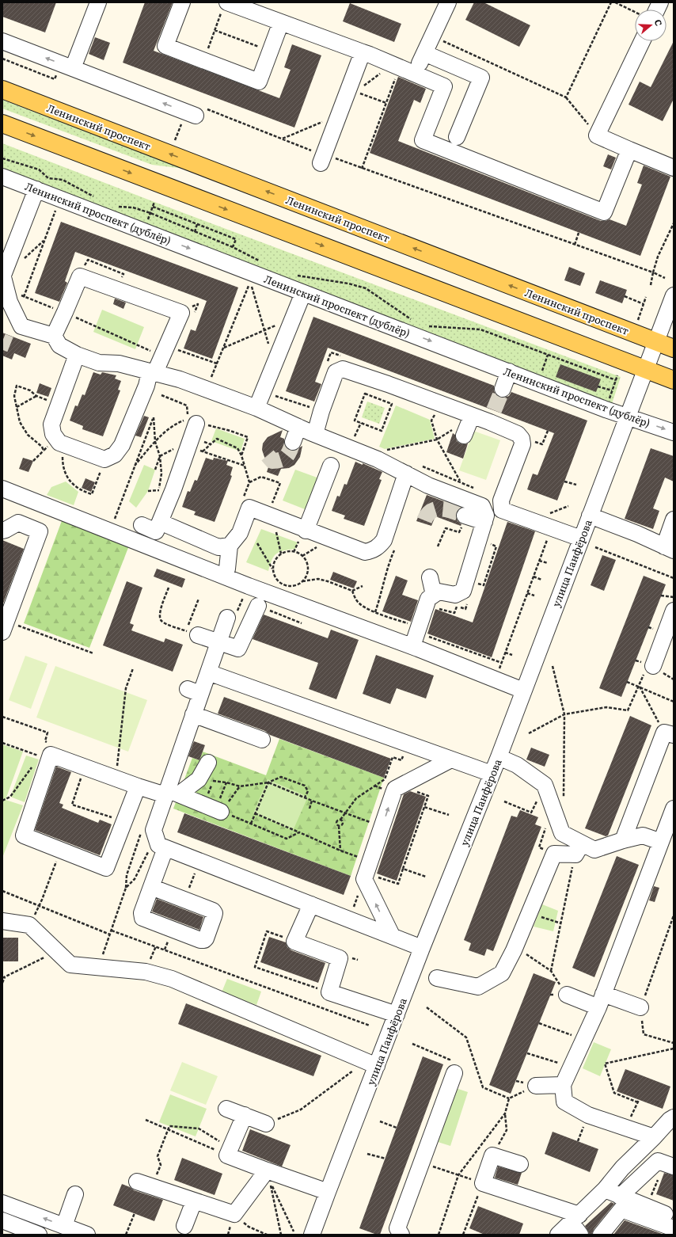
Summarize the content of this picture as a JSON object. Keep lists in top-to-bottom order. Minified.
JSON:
{"streets":{"main road":["Ленинский проспект"],"street":["Ленинский проспект (дублёр)","улица Панфёрова"]},"crossings":[["Ленинский проспект","улица Панфёрова"],["Ленинский проспект (дублёр)","улица Панфёрова"]],"north":"right"}
